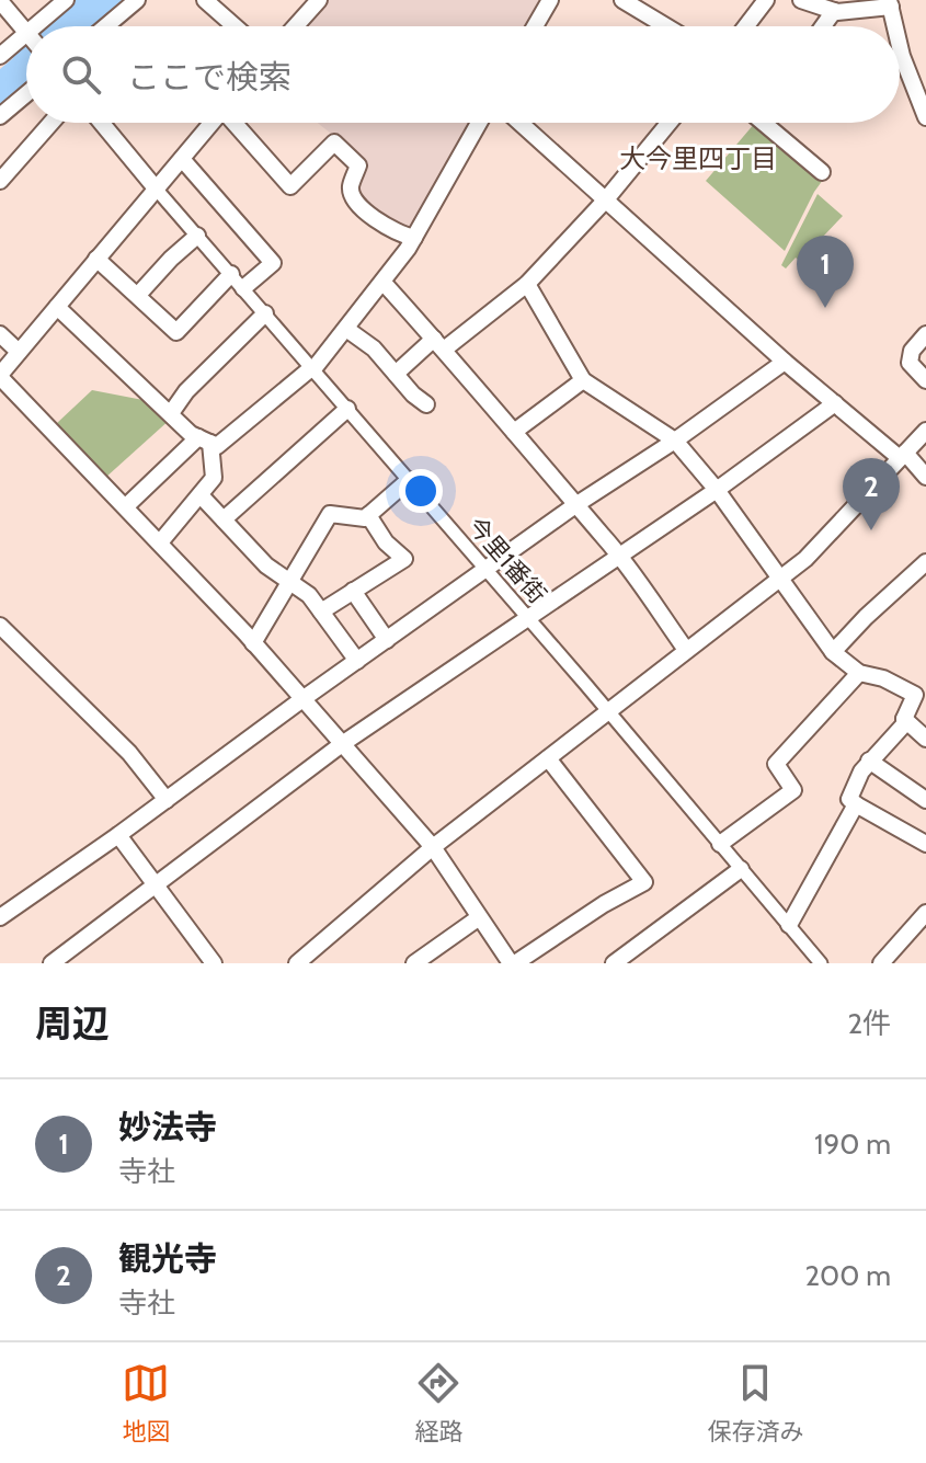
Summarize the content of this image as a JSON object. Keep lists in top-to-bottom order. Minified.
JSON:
{"streets":{"street":["今里1番街"]},"districts":["大今里四丁目"],"page":{"search":"ここで検索","pins":["1","2"],"heading":["周辺","2件"],"list":[{"mark":"1","name":"妙法寺","note":"寺社","value":"190 m"},{"mark":"2","name":"観光寺","note":"寺社","value":"200 m"}],"nav":["地図","経路","保存済み"]}}
